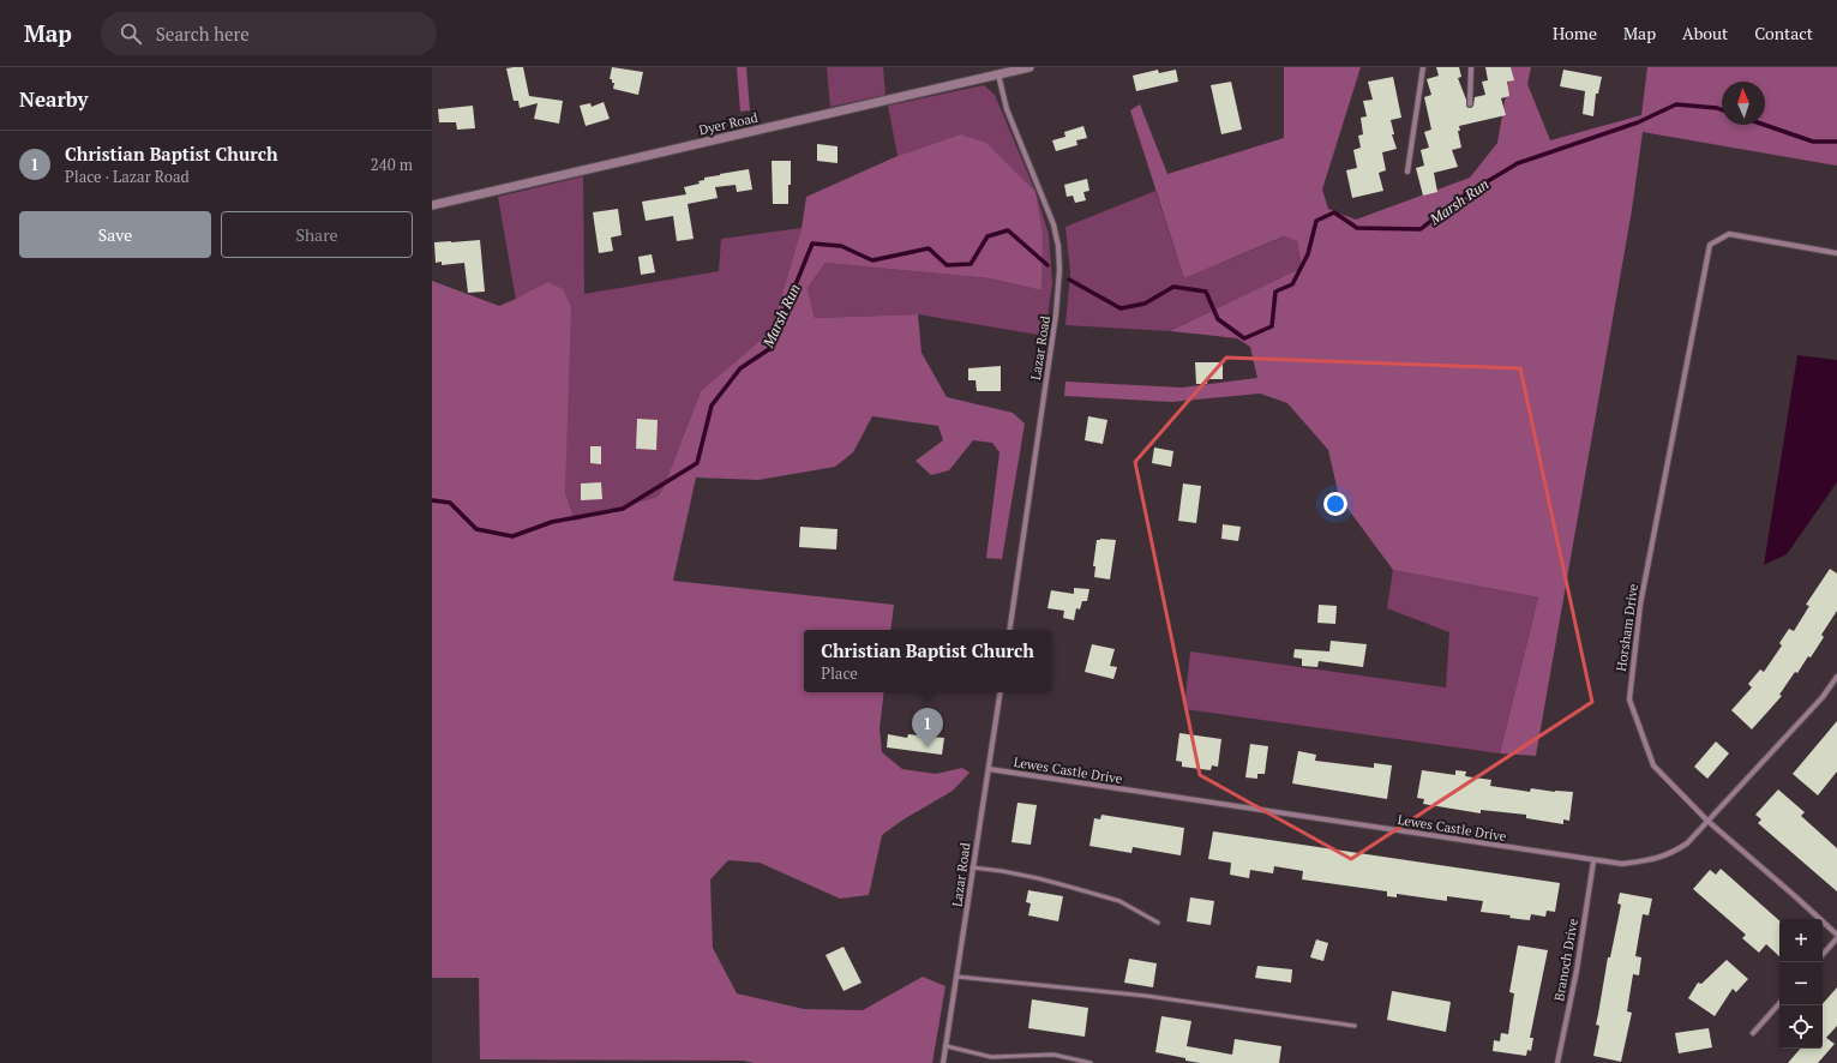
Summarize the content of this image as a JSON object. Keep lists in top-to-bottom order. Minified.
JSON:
{"streets":{"street":["Dyer Road","Lazar Road","Horsham Drive","Lewes Castle Drive","Branoch Drive"]},"crossings":[["Dyer Road","Lazar Road"],["Lazar Road","Lewes Castle Drive"],["Horsham Drive","Lewes Castle Drive"],["Lewes Castle Drive","Branoch Drive"]],"water":["Marsh Run"],"north":"top","page":{"header":"Map","search":"Search here","nav":["Home","Map","About","Contact"],"heading":"Nearby","list":[{"mark":"1","name":"Christian Baptist Church","note":"Place · Lazar Road","value":"240 m"}],"buttons":["Save","Share"],"popup":["Christian Baptist Church","Place"],"pins":"1","map_buttons":["+","−"]}}
